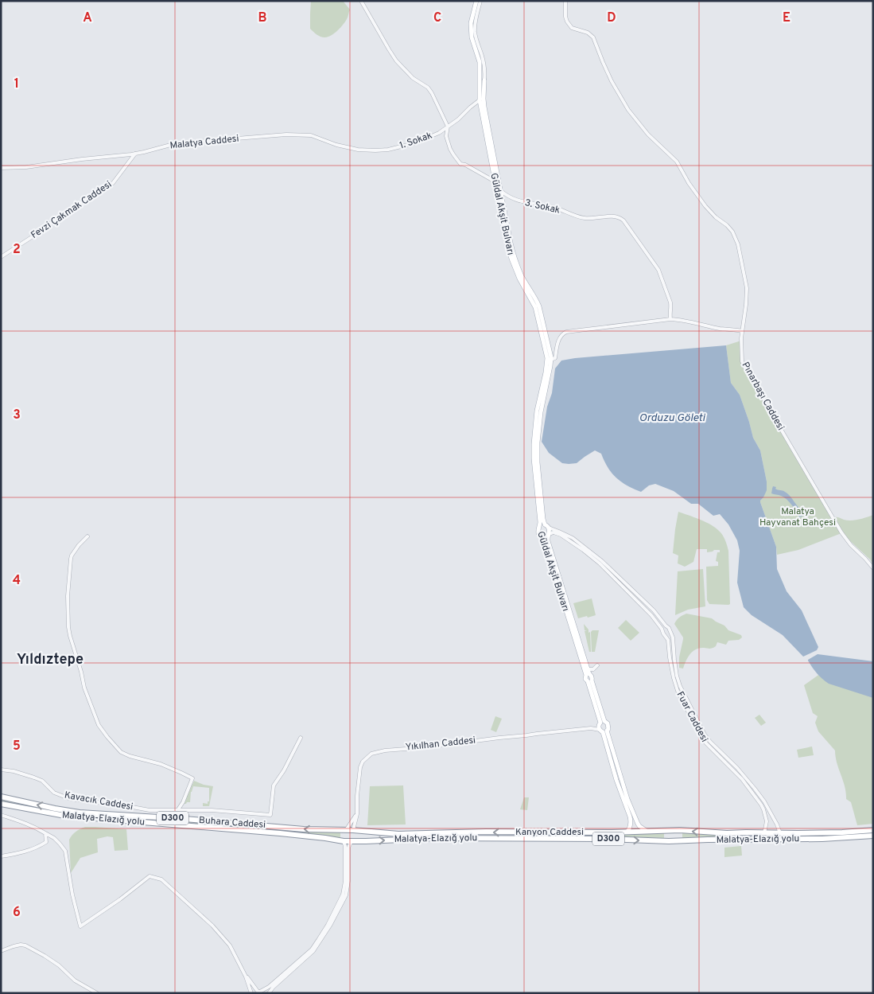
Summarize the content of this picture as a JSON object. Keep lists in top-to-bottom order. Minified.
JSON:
{"streets":{"highway":["D300","Malatya-Elazığ yolu","Buhara Caddesi","Kanyon Caddesi"],"main road":["Güldal Akşit Bulvarı"],"street":["1. Sokak","Malatya Caddesi","3. Sokak","Fevzi Çakmak Caddesi","Pınarbaşı Caddesi","Fuar Caddesi","Yıkılhan Caddesi","Kavacık Caddesi"]},"crossings":[["1. Sokak","Malatya Caddesi"],["1. Sokak","3. Sokak"],["1. Sokak","Güldal Akşit Bulvarı"],["Malatya Caddesi","Fevzi Çakmak Caddesi"],["3. Sokak","Güldal Akşit Bulvarı"],["Güldal Akşit Bulvarı","Fuar Caddesi"],["Güldal Akşit Bulvarı","Yıkılhan Caddesi"],["Güldal Akşit Bulvarı","Kanyon Caddesi"],["Yıkılhan Caddesi","Malatya-Elazığ yolu"],["Yıkılhan Caddesi","Buhara Caddesi"],["Yıkılhan Caddesi","Kanyon Caddesi"],["Malatya-Elazığ yolu","Buhara Caddesi"],["Malatya-Elazığ yolu","Kanyon Caddesi"],["Buhara Caddesi","Kanyon Caddesi"]],"one_way":["Malatya-Elazığ yolu","Buhara Caddesi","Kanyon Caddesi"],"districts":["Yıldıztepe"],"water":["Orduzu Göleti"],"parks":["Malatya Hayvanat Bahçesi"],"grid":{"columns":["A","B","C","D","E"],"rows":["1","2","3","4","5","6"]}}
